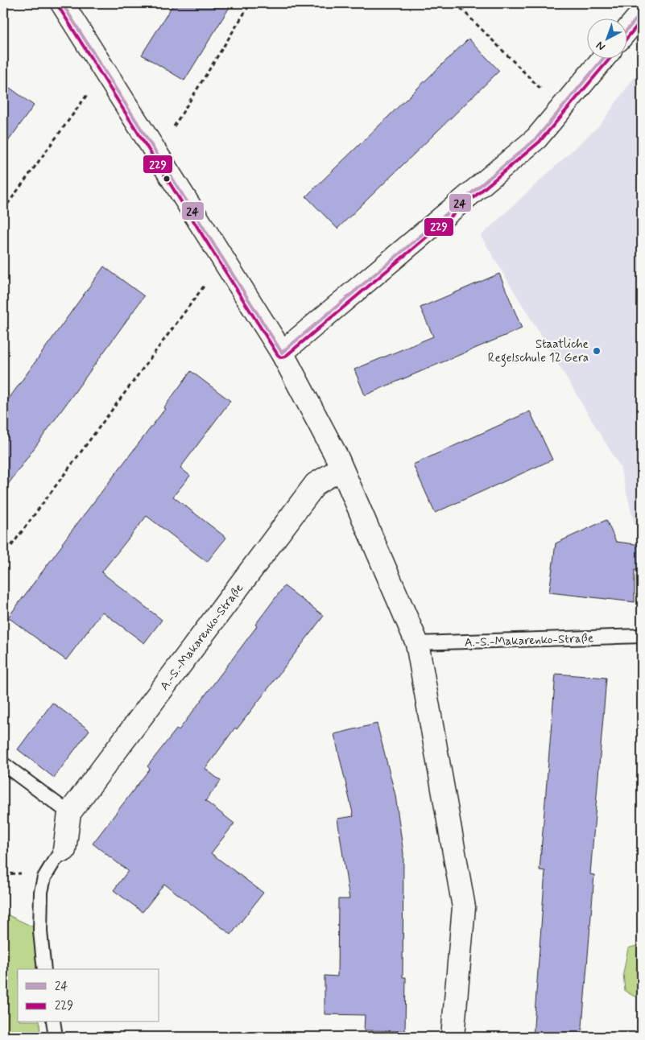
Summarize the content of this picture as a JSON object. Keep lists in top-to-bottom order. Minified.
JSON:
{"streets":{"street":["A.-S.-Makarenko-Straße"]},"places":["Staatliche Regelschule 12 Gera"],"lines":["transit line 24","transit line 229"],"legend":["24","229"],"north":"bottom left"}
